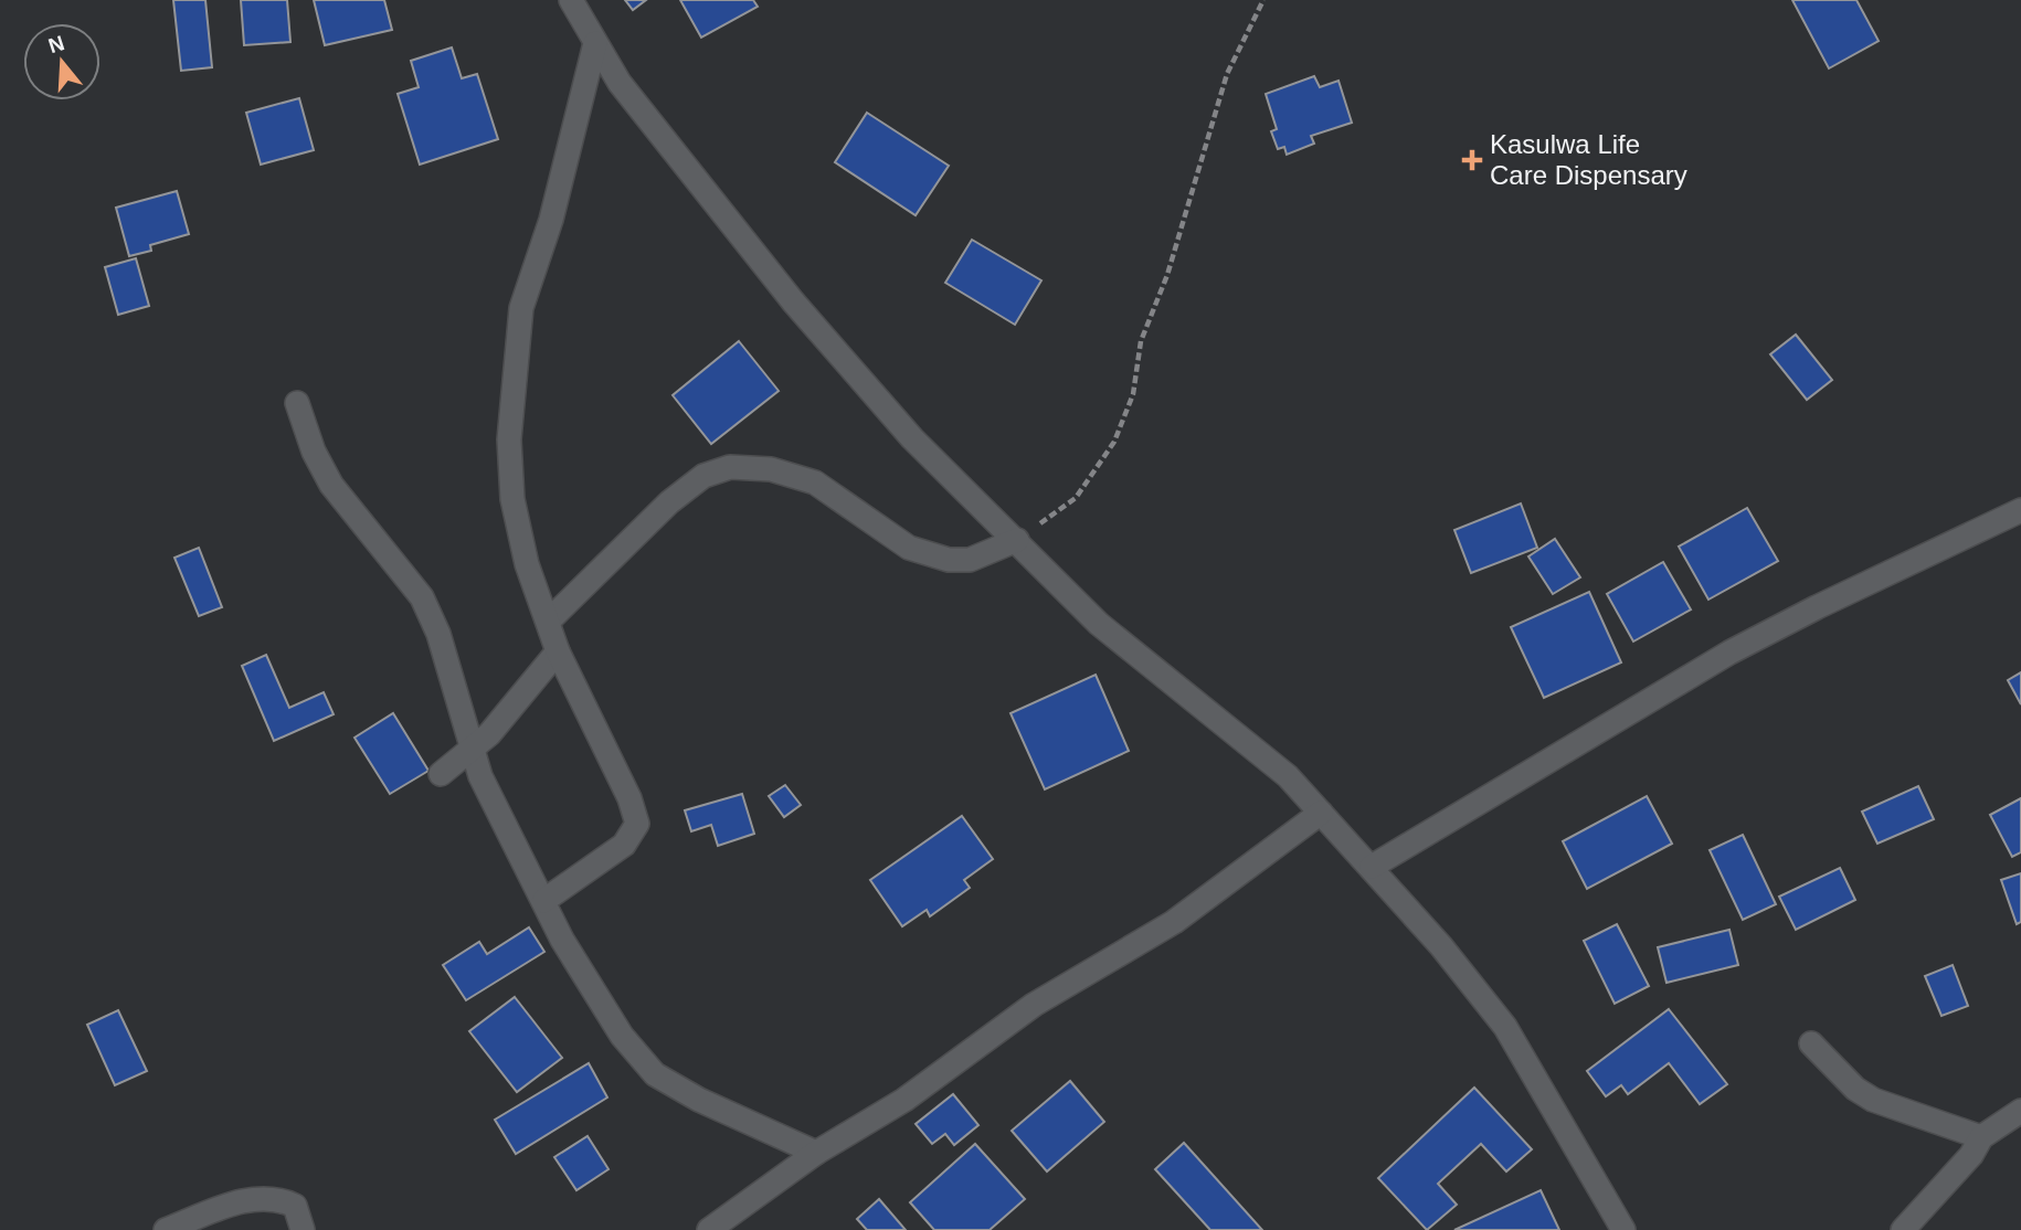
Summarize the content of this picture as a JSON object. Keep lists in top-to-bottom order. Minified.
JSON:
{"places":{"health":["Kasulwa Life Care Dispensary"]},"north":"top"}
